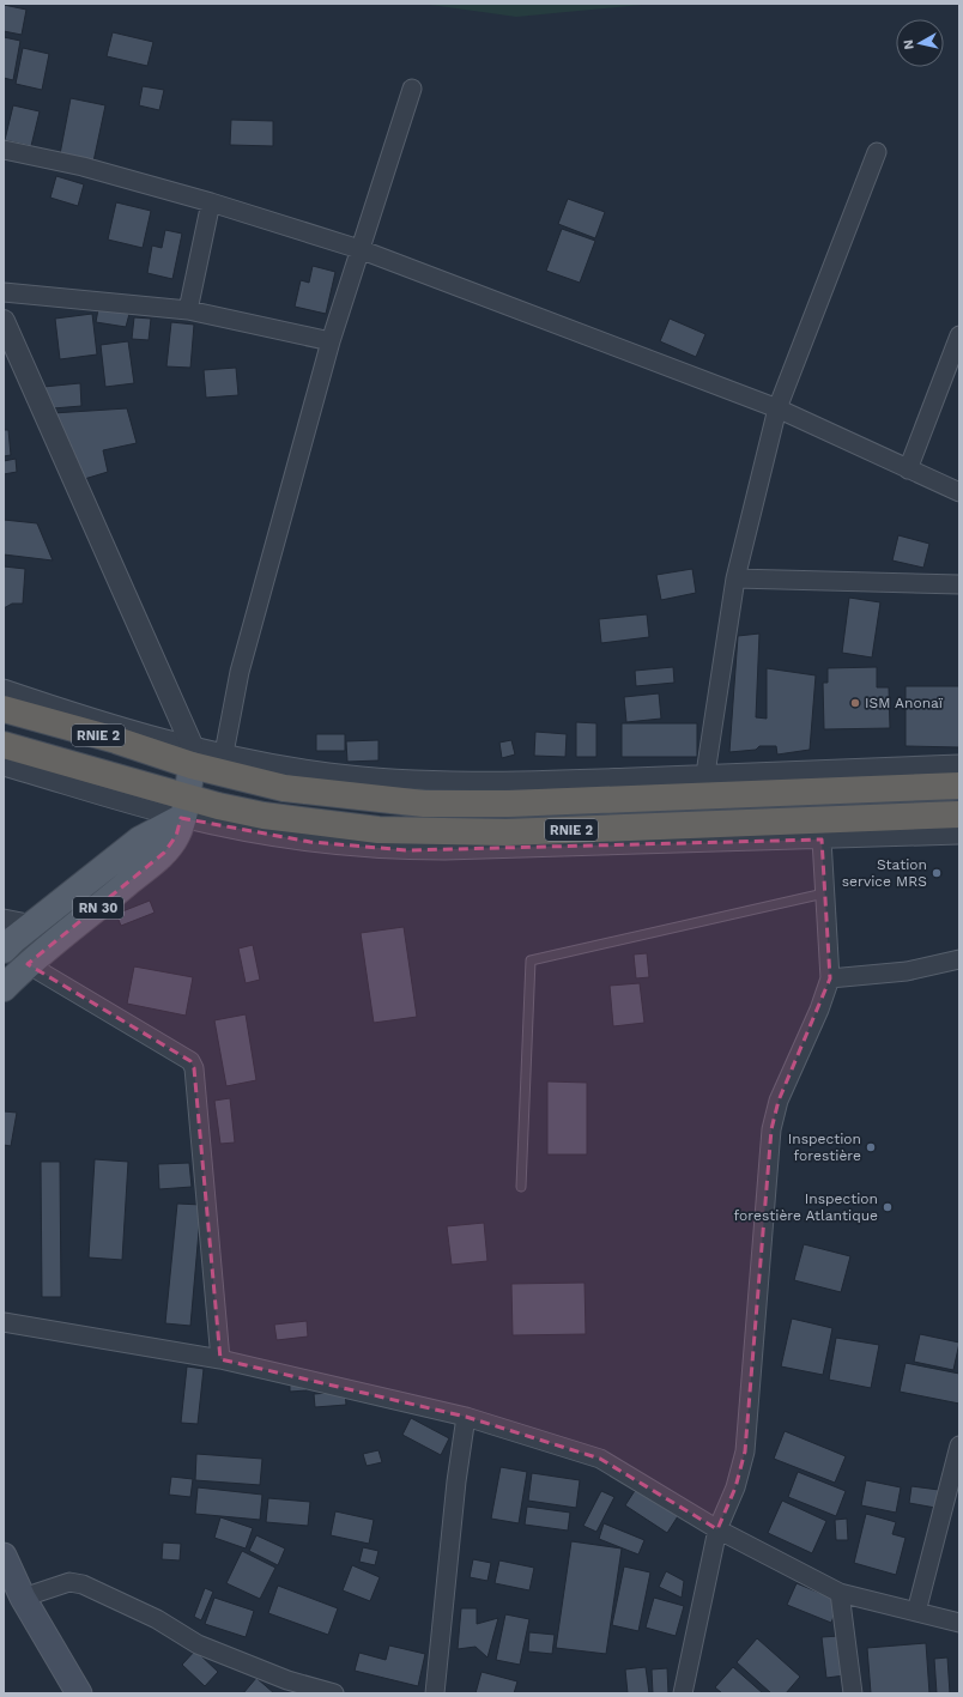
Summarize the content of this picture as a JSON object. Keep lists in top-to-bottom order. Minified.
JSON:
{"streets":{"highway":["RNIE 2"],"main road":["RN 30"]},"crossings":[["RNIE 2","RN 30"]],"places":["ISM Anonaï","Station service MRS","Inspection forestière","Inspection forestière Atlantique"],"north":"left"}
